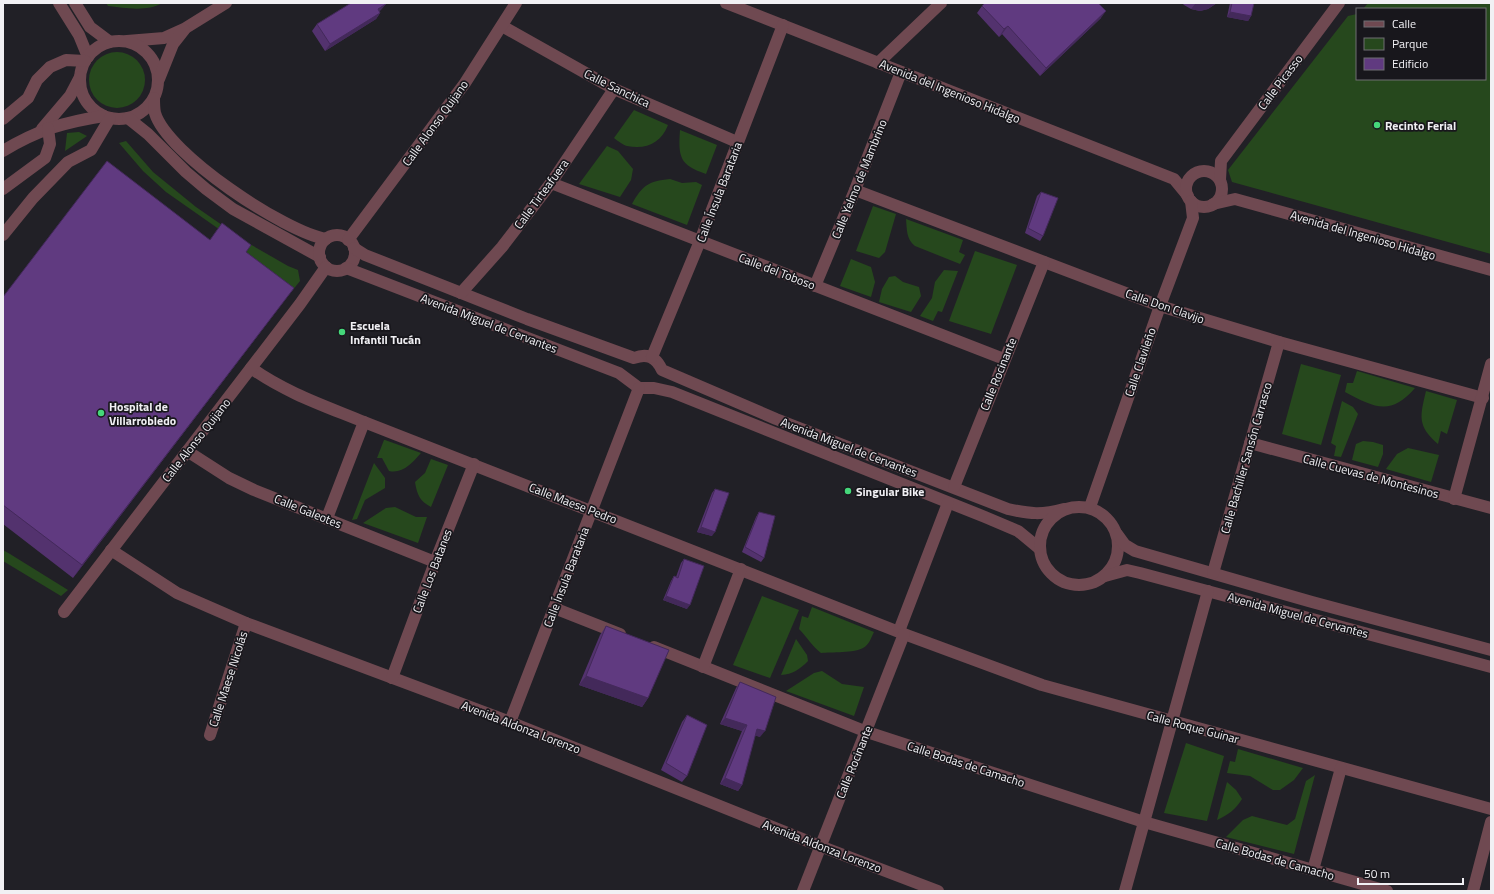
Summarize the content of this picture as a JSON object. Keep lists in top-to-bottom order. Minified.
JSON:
{"streets":{"street":["Calle Picasso","Calle Sanchica","Avenida del Ingenioso Hidalgo","Calle Alonso Quijano","Calle Yelmo de Mambrino","Calle Ínsula Barataria","Calle Tirteafuera","Calle del Toboso","Calle Don Clavijo","Avenida Miguel de Cervantes","Calle Clavileño","Calle Rocinante","Calle Bachiller Sansón Carrasco","Calle Cuevas de Montesinos","Calle Maese Pedro","Calle Galeotes","Calle Los Batanes","Calle Maese Nicolás","Avenida Aldonza Lorenzo","Calle Roque Guinar","Calle Bodas de Camacho"]},"crossings":[["Calle Picasso","Avenida del Ingenioso Hidalgo"],["Calle Picasso","Calle Clavileño"],["Calle Sanchica","Calle Alonso Quijano"],["Calle Sanchica","Calle Ínsula Barataria"],["Calle Sanchica","Calle Tirteafuera"],["Avenida del Ingenioso Hidalgo","Calle Yelmo de Mambrino"],["Avenida del Ingenioso Hidalgo","Calle Ínsula Barataria"],["Avenida del Ingenioso Hidalgo","Calle Clavileño"],["Calle Alonso Quijano","Avenida Miguel de Cervantes"],["Calle Alonso Quijano","Calle Maese Pedro"],["Calle Alonso Quijano","Calle Galeotes"],["Calle Alonso Quijano","Avenida Aldonza Lorenzo"],["Calle Yelmo de Mambrino","Calle del Toboso"],["Calle Yelmo de Mambrino","Calle Don Clavijo"],["Calle Ínsula Barataria","Calle del Toboso"],["Calle Ínsula Barataria","Avenida Miguel de Cervantes"],["Calle Ínsula Barataria","Calle Maese Pedro"],["Calle Ínsula Barataria","Avenida Aldonza Lorenzo"],["Calle Tirteafuera","Calle del Toboso"],["Calle Tirteafuera","Avenida Miguel de Cervantes"],["Calle del Toboso","Calle Rocinante"],["Calle Don Clavijo","Calle Clavileño"],["Calle Don Clavijo","Calle Rocinante"],["Calle Don Clavijo","Calle Bachiller Sansón Carrasco"],["Avenida Miguel de Cervantes","Calle Clavileño"],["Avenida Miguel de Cervantes","Calle Rocinante"],["Avenida Miguel de Cervantes","Calle Bachiller Sansón Carrasco"],["Calle Rocinante","Calle Maese Pedro"],["Calle Rocinante","Avenida Aldonza Lorenzo"],["Calle Rocinante","Calle Roque Guinar"],["Calle Rocinante","Calle Bodas de Camacho"],["Calle Bachiller Sansón Carrasco","Calle Cuevas de Montesinos"],["Calle Maese Pedro","Calle Los Batanes"],["Calle Maese Pedro","Calle Roque Guinar"],["Calle Galeotes","Calle Los Batanes"],["Calle Los Batanes","Avenida Aldonza Lorenzo"],["Calle Maese Nicolás","Avenida Aldonza Lorenzo"]],"places":["Recinto Ferial","Escuela Infantil Tucán","Hospital de Villarrobledo","Singular Bike"],"legend":["Calle","Parque","Edificio"],"scale_bar":"50 m"}
